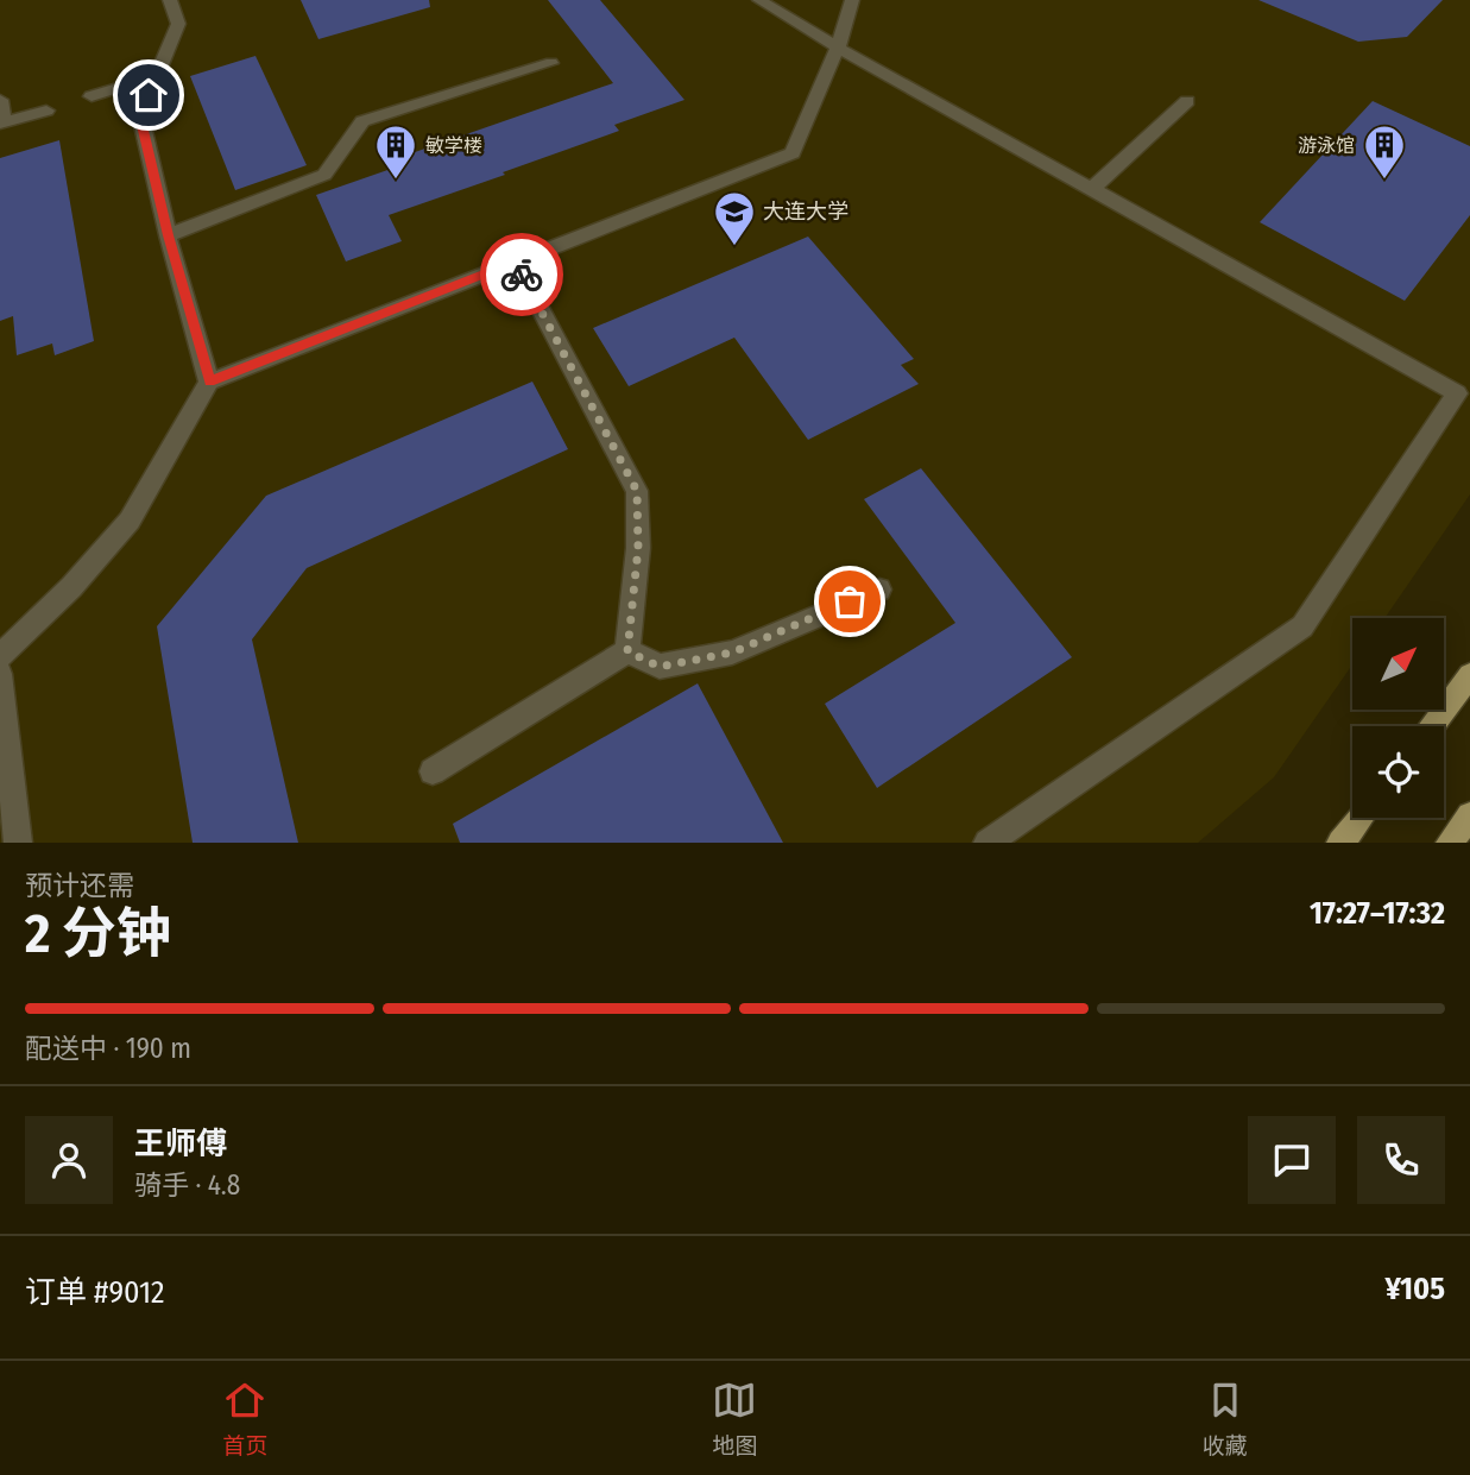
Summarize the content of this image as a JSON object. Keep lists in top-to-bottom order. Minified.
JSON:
{"places":{"building":["敏学楼","游泳馆"],"school or university":["大连大学"]},"north":"top right","page":{"heading":["2 分钟","预计还需","17:27–17:32"],"panel":["王师傅","骑手 · 4.8","订单 #9012","¥105"],"bar":"配送中 · 190 m","tabs":["首页","地图","收藏"]}}
